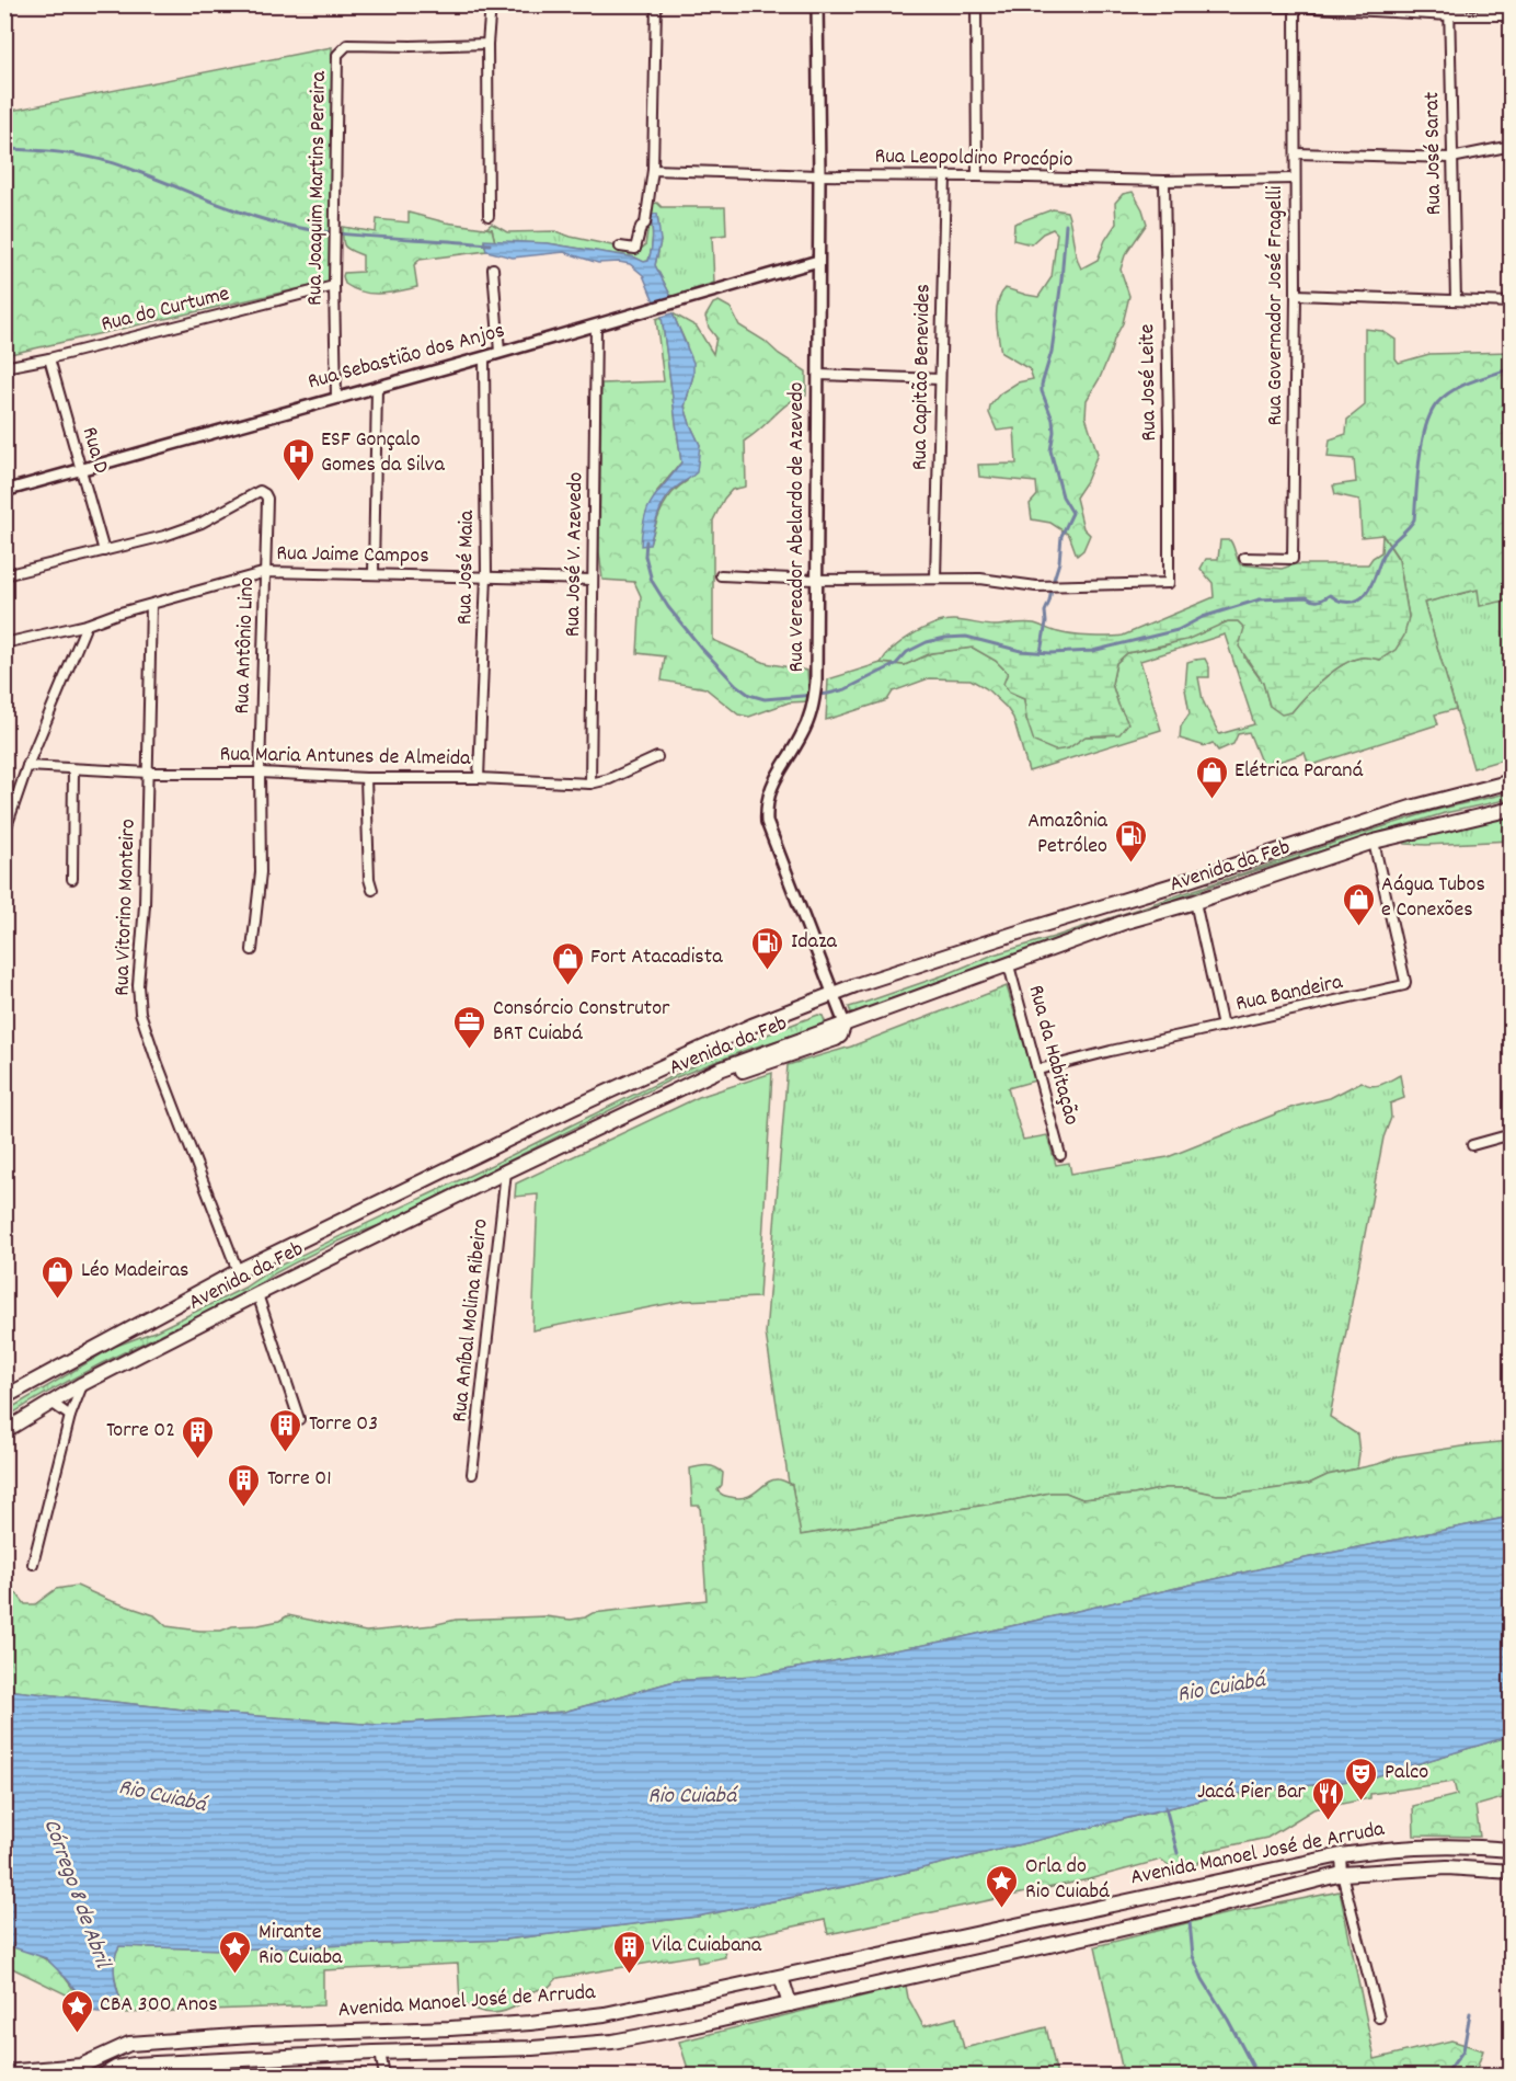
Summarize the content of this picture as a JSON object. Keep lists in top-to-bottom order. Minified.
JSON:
{"streets":{"main road":["Avenida da Feb","Avenida Manoel José de Arruda"],"street":["Rua José Sarat","Rua Leopoldino Procópio","Rua Joaquim Martins Pereira","Rua Governador José Fragelli","Rua do Curtume","Rua Sebastião dos Anjos","Rua Capitão Benevides","Rua José Leite","Rua D","Rua Vereador Abelardo de Azevedo","Rua José V. Azevedo","Rua Jaime Campos","Rua José Maia","Rua Antônio Lino","Rua Maria Antunes de Almeida","Rua Vitorino Monteiro","Rua Bandeira","Rua da Habitação","Rua Aníbal Molina Ribeiro"]},"crossings":[["Rua Leopoldino Procópio","Rua Governador José Fragelli"],["Rua Leopoldino Procópio","Rua Capitão Benevides"],["Rua Leopoldino Procópio","Rua José Leite"],["Rua Leopoldino Procópio","Rua Vereador Abelardo de Azevedo"],["Rua Joaquim Martins Pereira","Rua do Curtume"],["Rua Joaquim Martins Pereira","Rua Sebastião dos Anjos"],["Rua do Curtume","Rua D"],["Rua Sebastião dos Anjos","Rua D"],["Rua Sebastião dos Anjos","Rua Vereador Abelardo de Azevedo"],["Rua Sebastião dos Anjos","Rua José V. Azevedo"],["Rua Sebastião dos Anjos","Rua José Maia"],["Rua Capitão Benevides","Rua José Leite"],["Rua D","Rua Antônio Lino"],["Rua Vereador Abelardo de Azevedo","Avenida da Feb"],["Rua José V. Azevedo","Rua Jaime Campos"],["Rua José V. Azevedo","Rua Maria Antunes de Almeida"],["Rua Jaime Campos","Rua José Maia"],["Rua Jaime Campos","Rua Antônio Lino"],["Rua Jaime Campos","Rua Vitorino Monteiro"],["Rua José Maia","Rua Maria Antunes de Almeida"],["Rua Antônio Lino","Rua Maria Antunes de Almeida"],["Rua Maria Antunes de Almeida","Rua Vitorino Monteiro"],["Avenida da Feb","Rua Vitorino Monteiro"],["Avenida da Feb","Rua Bandeira"],["Avenida da Feb","Rua da Habitação"],["Avenida da Feb","Rua Aníbal Molina Ribeiro"],["Rua Bandeira","Rua da Habitação"]],"water":["Rio Cuiabá","Córrego 8 de Abril"],"places":{"hospital":["ESF Gonçalo Gomes da Silva"],"shop":["Elétrica Paraná","Aágua Tubos e Conexões","Fort Atacadista","Léo Madeiras"],"fuel station":["Amazônia Petróleo","Idaza"],"office":["Consórcio Construtor BRT Cuiabá"],"building":["Torre 03","Torre 02","Torre 01","Vila Cuiabana"],"theatre":["Palco"],"restaurant":["Jacá Pier Bar"],"place":["Orla do Rio Cuiabá","Mirante Rio Cuiaba","CBA 300 Anos"]}}
